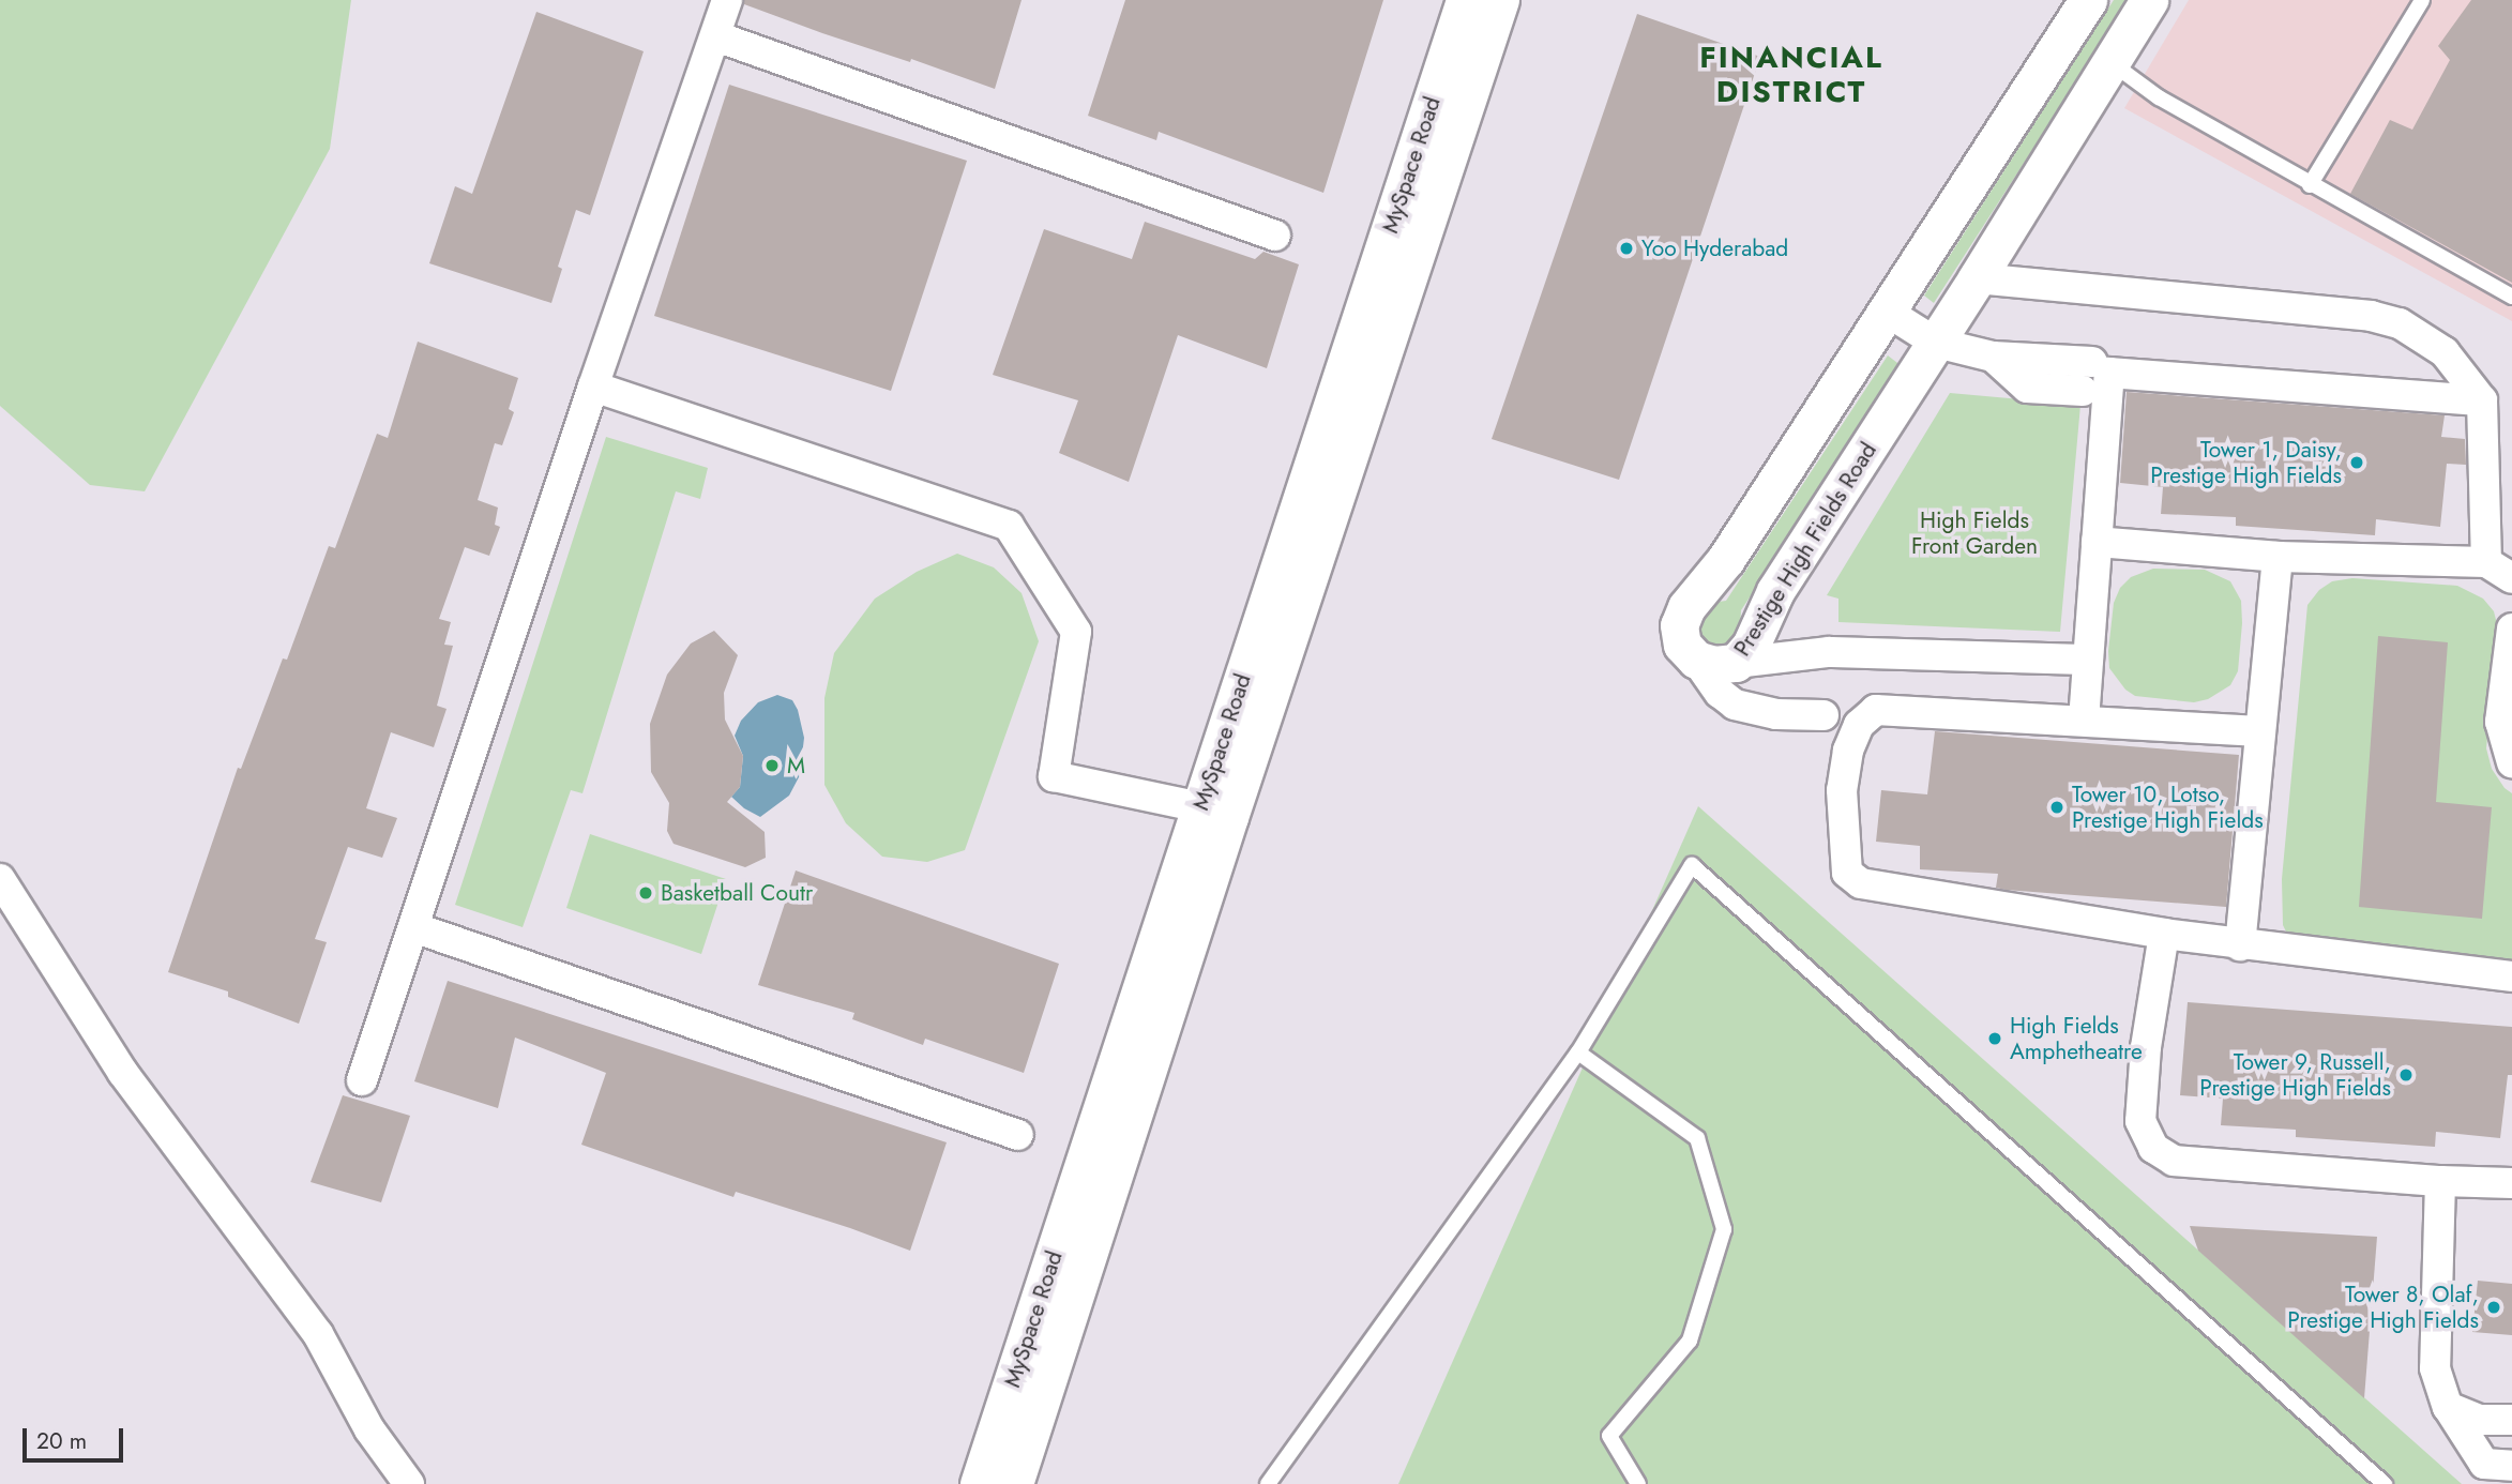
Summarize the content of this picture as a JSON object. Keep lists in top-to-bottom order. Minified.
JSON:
{"streets":{"street":["MySpace Road","Prestige High Fields Road"]},"districts":["FINANCIAL DISTRICT"],"parks":["High Fields Front Garden"],"places":["Yoo Hyderabad","Tower 1, Daisy, Prestige High Fields","M","Tower 10, Lotso, Prestige High Fields","Basketball Coutr","High Fields Amphetheatre","Tower 9, Russell, Prestige High Fields","Tower 8, Olaf, Prestige High Fields"],"scale_bar":"20 m"}
